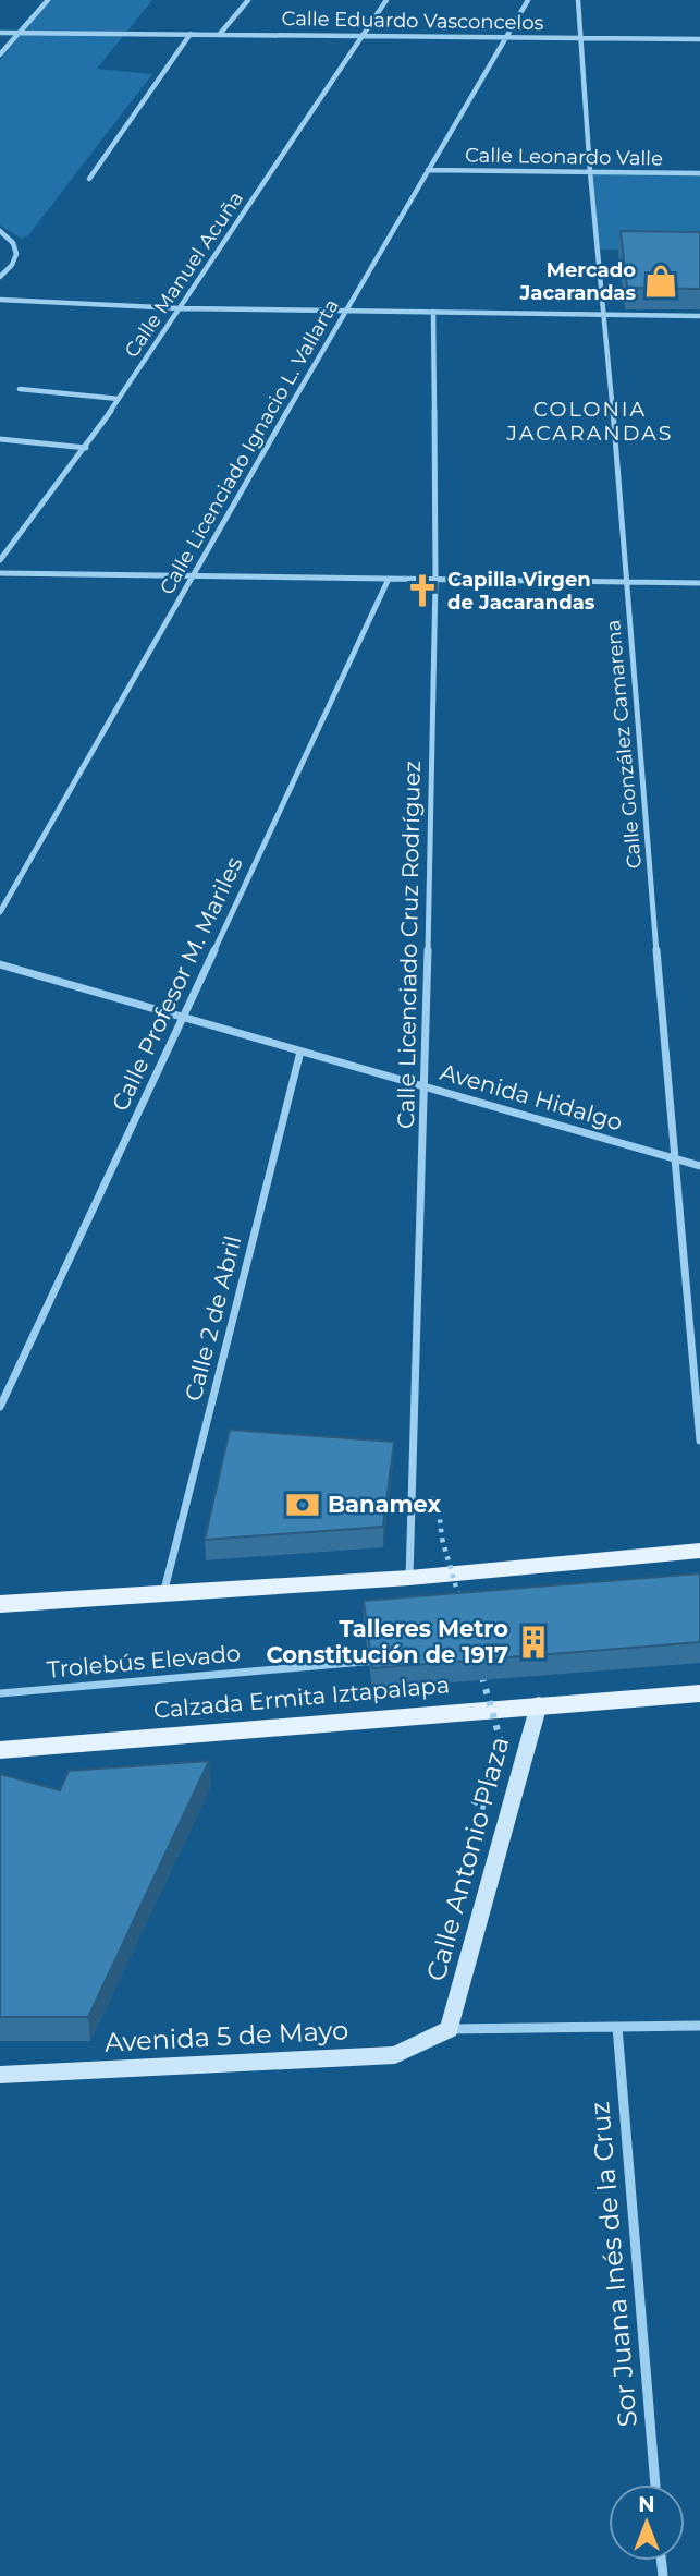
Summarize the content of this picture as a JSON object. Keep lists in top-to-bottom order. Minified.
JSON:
{"streets":{"main road":["Calzada Ermita Iztapalapa"],"street":["Calle Eduardo Vasconcelos","Calle Leonardo Valle","Calle Manuel Acuña","Calle Licenciado Ignacio L. Vallarta","Calle González Camarena","Calle Licenciado Cruz Rodríguez","Calle Profesor M. Mariles","Avenida Hidalgo","Calle 2 de Abril","Calle Antonio Plaza","Avenida 5 de Mayo","Sor Juana Inés de la Cruz"],"lane":["Trolebús Elevado"]},"crossings":[["Calle Eduardo Vasconcelos","Calle Manuel Acuña"],["Calle Eduardo Vasconcelos","Calle Licenciado Ignacio L. Vallarta"],["Calle Eduardo Vasconcelos","Calle González Camarena"],["Calle Leonardo Valle","Calle Licenciado Ignacio L. Vallarta"],["Calle Leonardo Valle","Calle González Camarena"],["Calle González Camarena","Avenida Hidalgo"],["Calle Licenciado Cruz Rodríguez","Avenida Hidalgo"],["Calle Profesor M. Mariles","Avenida Hidalgo"],["Avenida Hidalgo","Calle 2 de Abril"],["Calzada Ermita Iztapalapa","Calle Antonio Plaza"],["Calle Antonio Plaza","Avenida 5 de Mayo"]],"districts":["COLONIA JACARANDAS"],"places":{"shop":["Mercado Jacarandas"],"church":["Capilla Virgen de Jacarandas"],"bank":["Banamex"],"building":["Talleres Metro Constitución de 1917"]},"north":"top"}
